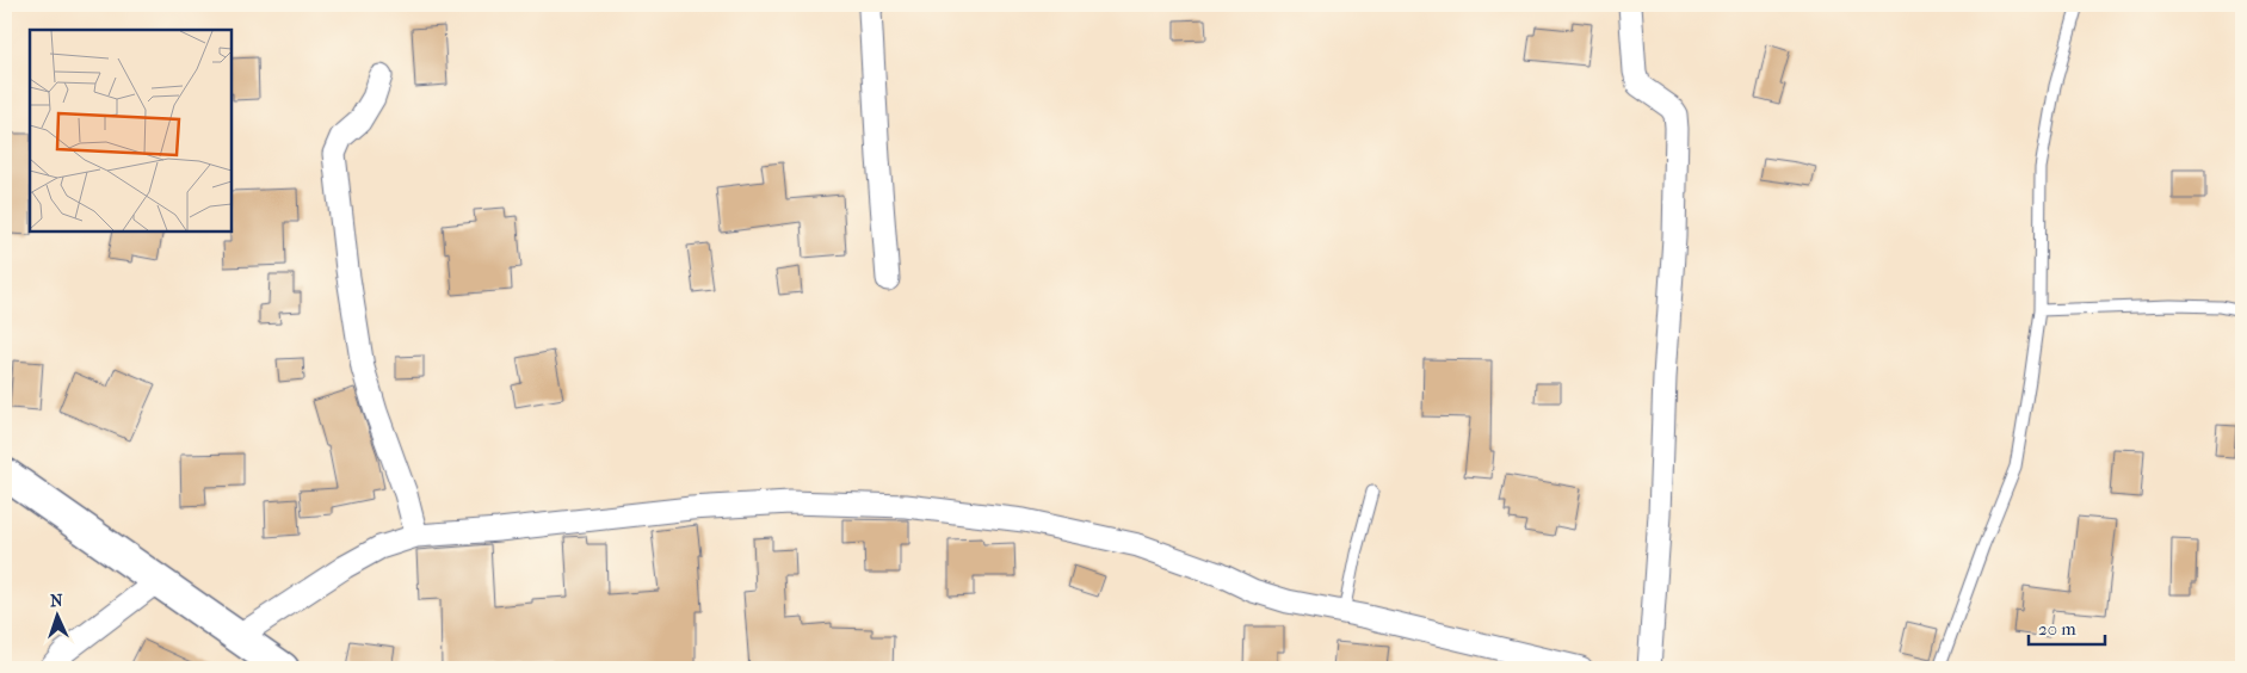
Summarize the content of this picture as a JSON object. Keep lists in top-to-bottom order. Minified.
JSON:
{"scale_bar":"20 m","north":"top"}
